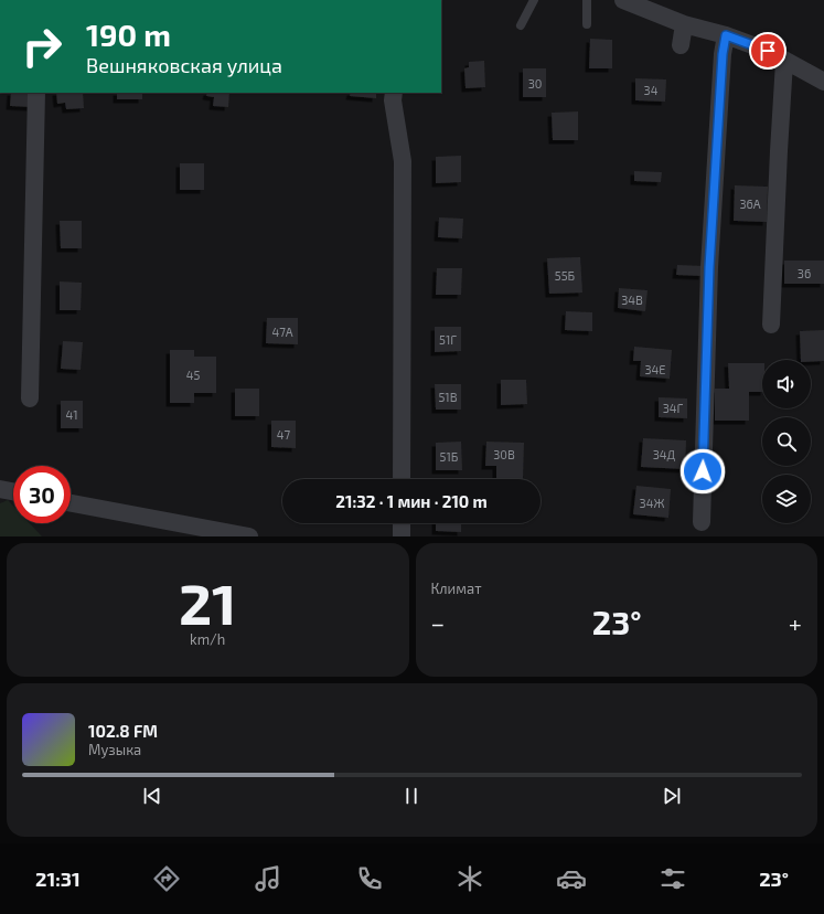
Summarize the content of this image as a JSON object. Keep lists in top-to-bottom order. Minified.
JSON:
{"house_numbers":["30","34","36А","36","55Б","34В","47А","51Г","34Е","45","51В","34Г","41","47","30В","34Д","51Б","34Ж"],"page":{"turn":["190 m","Вешняковская улица"],"limit":"30","trip":"21:32 · 1 мин · 210 m","tile":[["21","km/h"],"Климат"],"heat":["−","23°","+"],"song":["102.8 FM","Музыка"],"tabs":["21:31","23°"]}}
